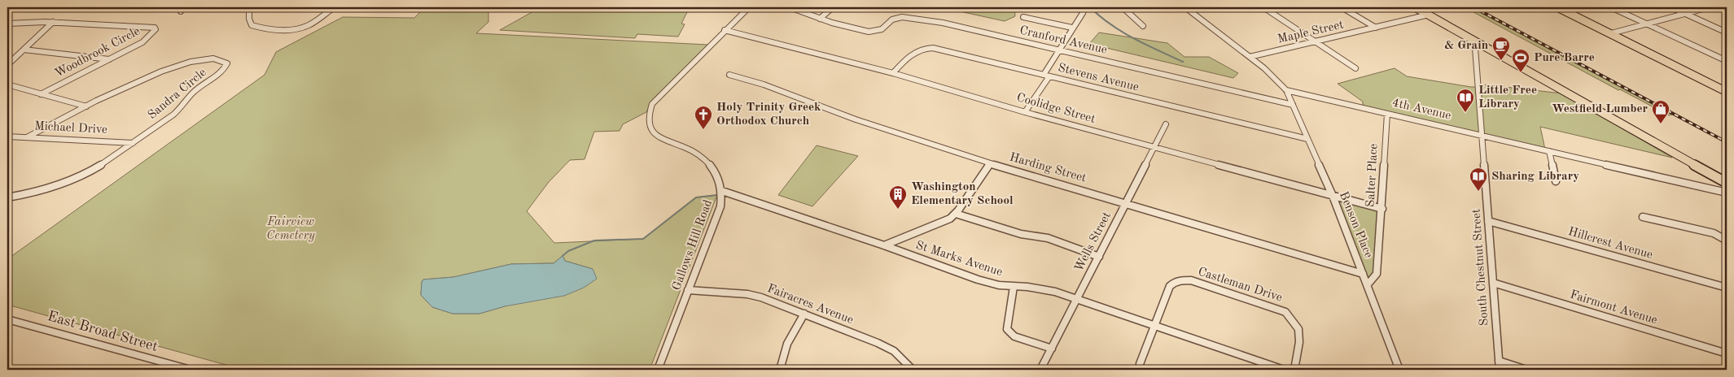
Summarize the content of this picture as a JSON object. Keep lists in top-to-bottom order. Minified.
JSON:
{"streets":{"street":["Maple Street","Cranford Avenue","Woodbrook Circle","Stevens Avenue","Sandra Circle","Coolidge Street","4th Avenue","Michael Drive","Harding Street","Salter Place","Benson Place","Wells Street","Hillcrest Avenue","Gallows Hill Road","St Marks Avenue","South Chestnut Street","Castleman Drive","Fairacres Avenue","Fairmont Avenue","East Broad Street"]},"crossings":[["Cranford Avenue","Benson Place"],["Woodbrook Circle","Sandra Circle"],["Stevens Avenue","Coolidge Street"],["Stevens Avenue","Benson Place"],["Sandra Circle","Michael Drive"],["Coolidge Street","Salter Place"],["Coolidge Street","Benson Place"],["Coolidge Street","Wells Street"],["Coolidge Street","Gallows Hill Road"],["4th Avenue","Salter Place"],["4th Avenue","Benson Place"],["4th Avenue","South Chestnut Street"],["Harding Street","Benson Place"],["Harding Street","Wells Street"],["Salter Place","Benson Place"],["Wells Street","St Marks Avenue"],["Hillcrest Avenue","South Chestnut Street"],["Gallows Hill Road","St Marks Avenue"],["Gallows Hill Road","Fairacres Avenue"],["St Marks Avenue","Castleman Drive"],["South Chestnut Street","Fairmont Avenue"]],"parks":["Fairview Cemetery"],"places":{"cafe":["& Grain"],"sports":["Pure Barre"],"library":["Little Free Library","Sharing Library"],"shop":["Westfield Lumber"],"church":["Holy Trinity Greek Orthodox Church"],"building":["Washington Elementary School"]}}
